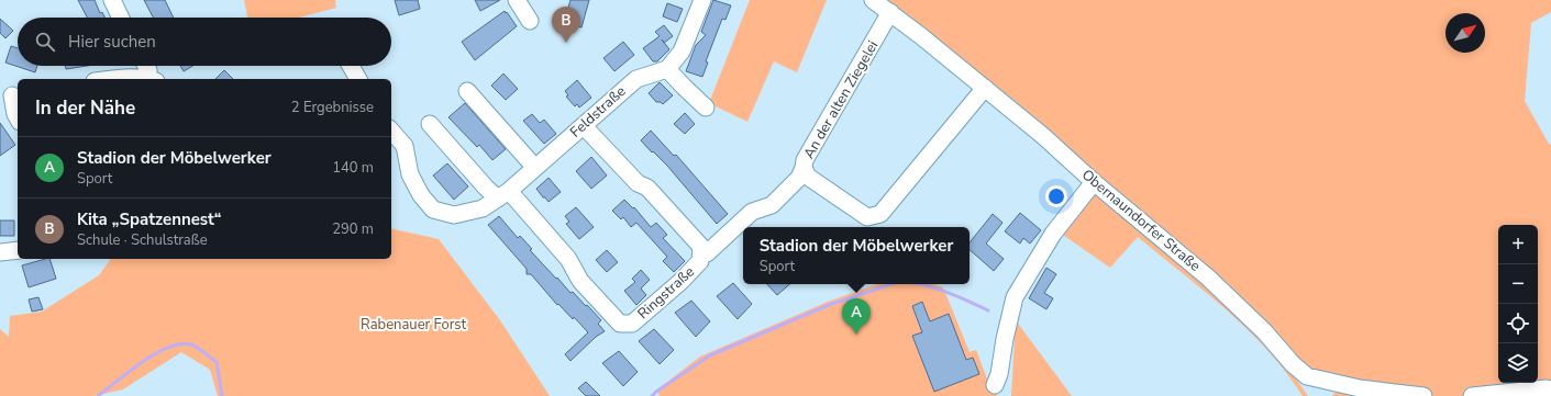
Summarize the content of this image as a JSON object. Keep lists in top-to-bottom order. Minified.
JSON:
{"streets":{"street":["An der alten Ziegelei","Feldstraße","Obernaundorfer Straße","Ringstraße"]},"crossings":[["An der alten Ziegelei","Obernaundorfer Straße"],["Feldstraße","Ringstraße"]],"parks":["Rabenauer Forst"],"north":"top right","page":{"pins":["B","A"],"search":"Hier suchen","heading":["In der Nähe","2 Ergebnisse"],"list":[{"mark":"A","name":"Stadion der Möbelwerker","note":"Sport","value":"140 m"},{"mark":"B","name":"Kita „Spatzennest“","note":"Schule · Schulstraße","value":"290 m"}],"map_buttons":["+","−"],"popup":["Stadion der Möbelwerker","Sport"]}}
